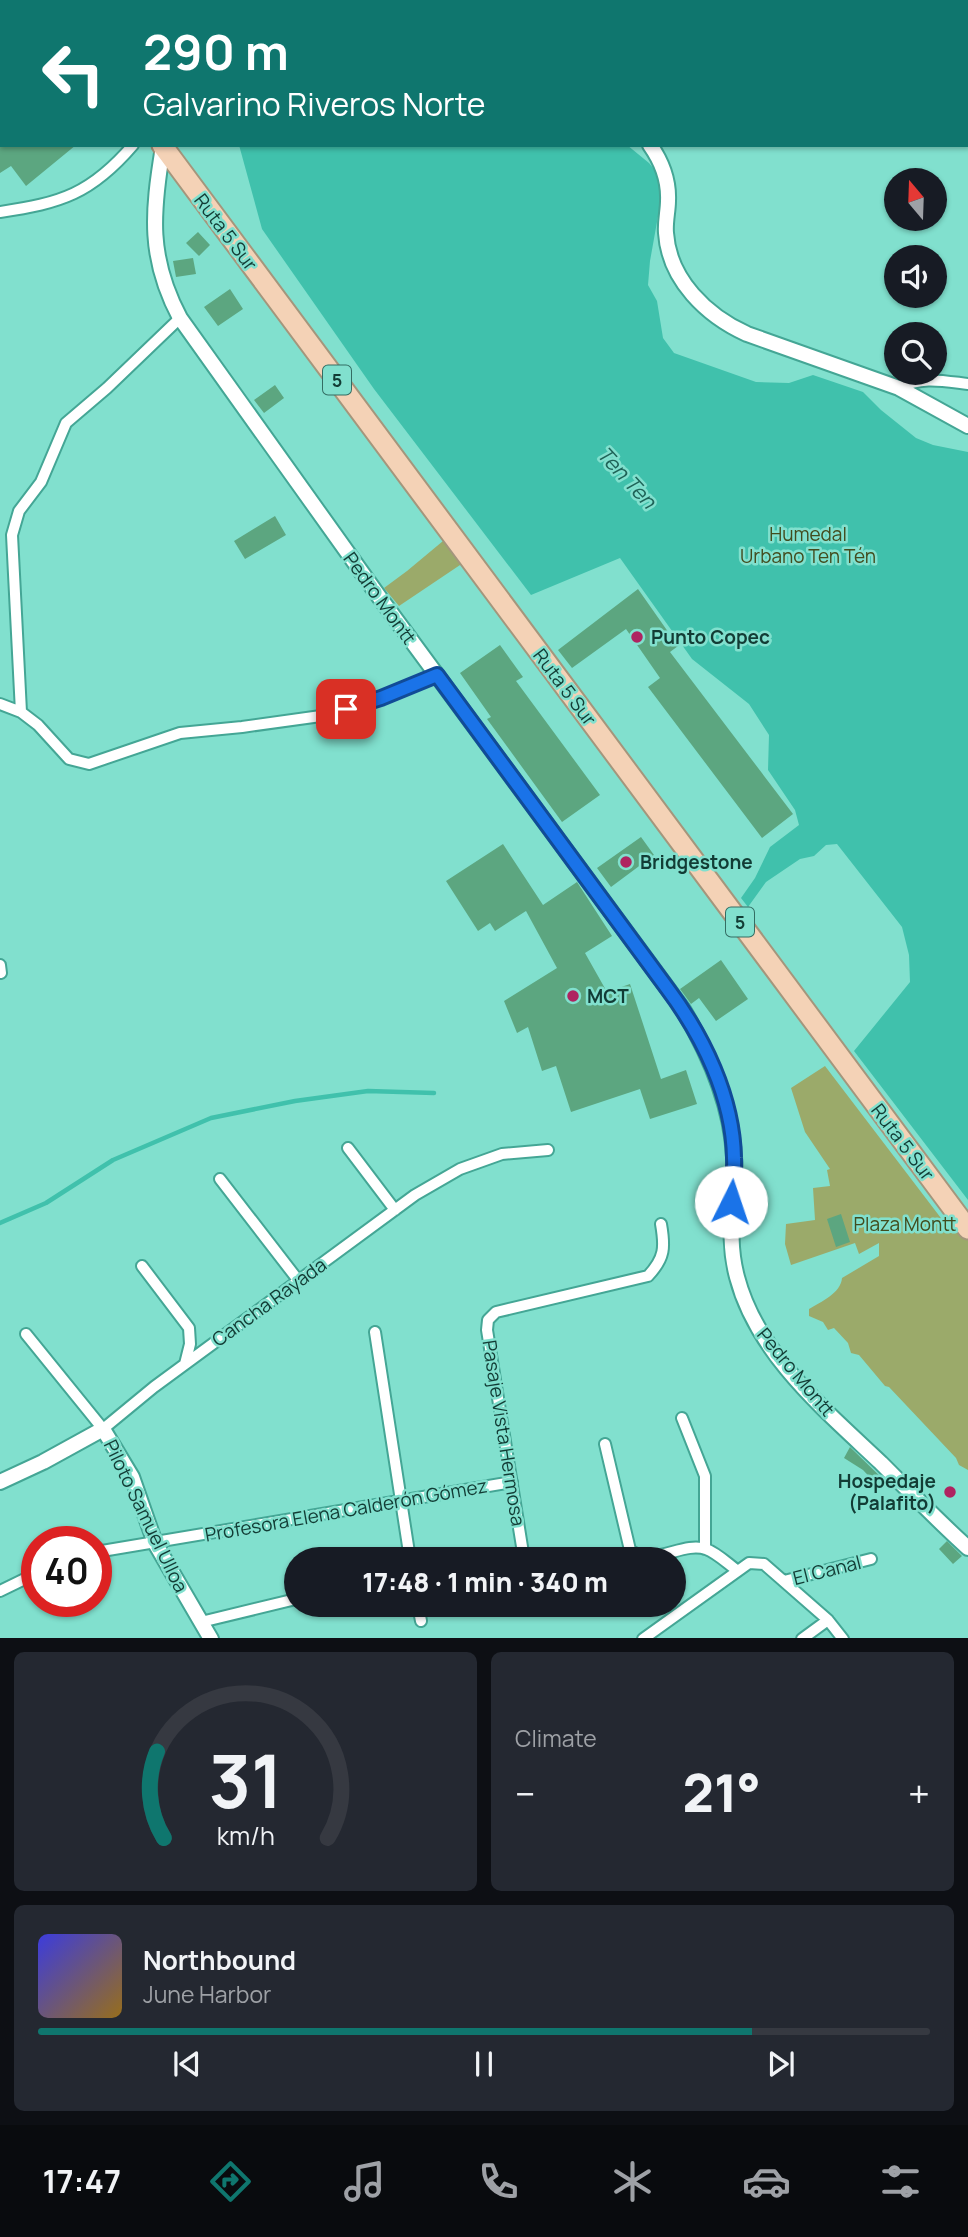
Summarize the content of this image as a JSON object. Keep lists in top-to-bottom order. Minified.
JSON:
{"streets":{"highway":["Ruta 5 Sur","5"],"street":["Pedro Montt","Cancha Rayada","Pasaje Vista Hermosa","Profesora Elena Calderón Gómez","Piloto Samuel Ulloa","El Canal"]},"crossings":[["Cancha Rayada","Piloto Samuel Ulloa"],["Pasaje Vista Hermosa","Profesora Elena Calderón Gómez"],["Profesora Elena Calderón Gómez","Piloto Samuel Ulloa"]],"water":["Ten Ten"],"parks":["Humedal Urbano Ten Tén","Plaza Montt"],"places":["Punto Copec","Bridgestone","MCT","Hospedaje (Palafito)"],"north":"top","page":{"turn":["290 m","Galvarino Riveros Norte"],"limit":"40","trip":"17:48 · 1 min · 340 m","tile":"Climate","heat":["−","21°","+"],"song":["Northbound","June Harbor"],"tabs":"17:47","gauge":["31","km/h"]}}
